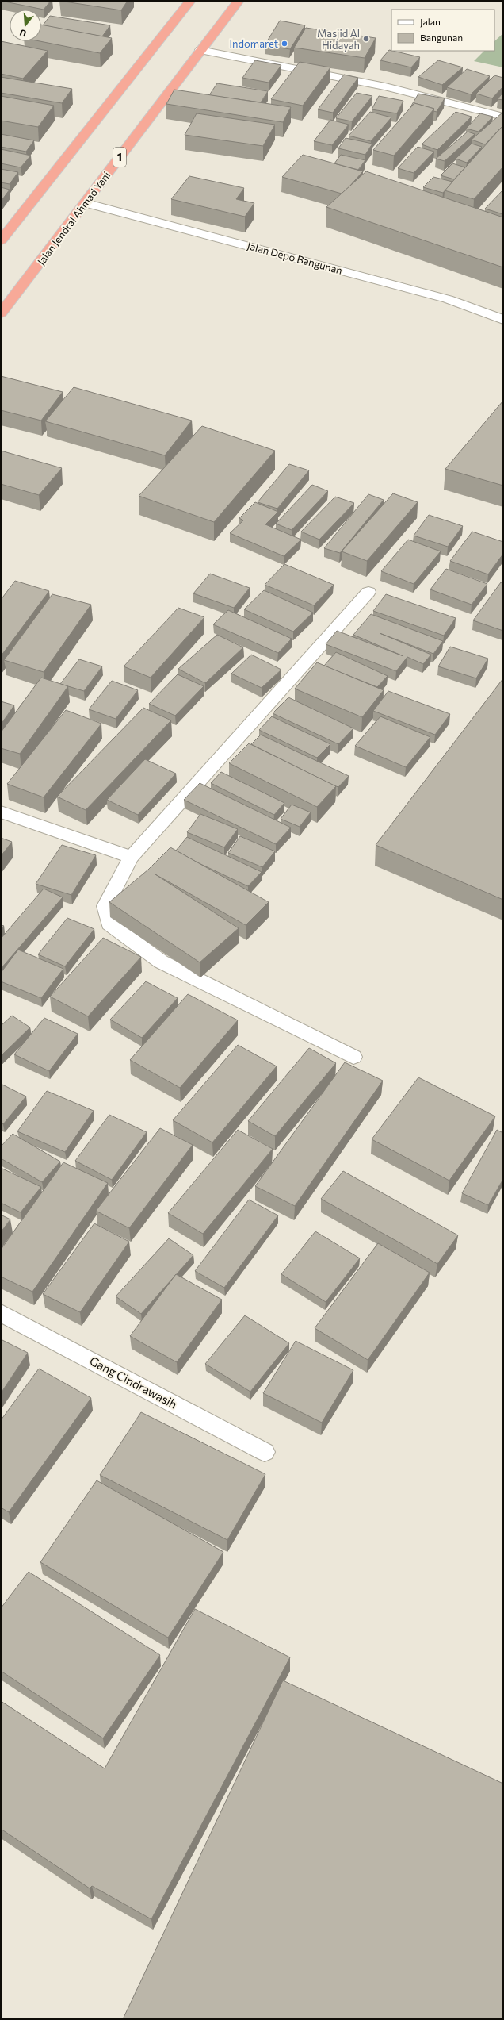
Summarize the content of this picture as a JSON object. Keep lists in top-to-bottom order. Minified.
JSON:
{"streets":{"highway":["1","Jalan Jendral Ahmad Yani"],"street":["Jalan Depo Bangunan","Gang Cindrawasih"]},"crossings":[["Jalan Jendral Ahmad Yani","Jalan Depo Bangunan"]],"places":["Masjid Al Hidayah","Indomaret"],"legend":["Jalan","Bangunan"],"north":"bottom"}
